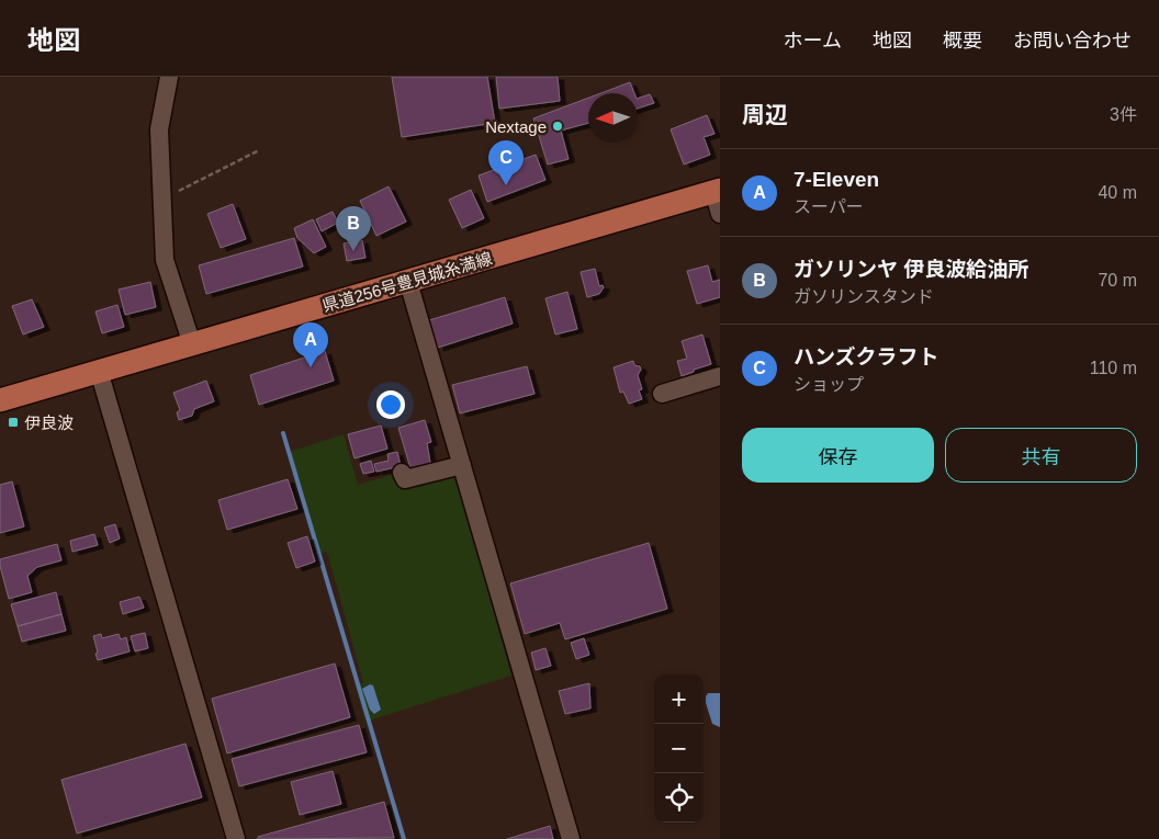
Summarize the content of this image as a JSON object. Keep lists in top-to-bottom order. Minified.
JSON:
{"streets":{"main road":["県道256号豊見城糸満線"]},"places":{"other":["Nextage"],"transit":["伊良波"]},"north":"left","page":{"header":"地図","nav":["ホーム","地図","概要","お問い合わせ"],"heading":["周辺","3件"],"pins":["C","B","A"],"list":[{"mark":"A","name":"7-Eleven","note":"スーパー","value":"40 m"},{"mark":"B","name":"ガソリンヤ 伊良波給油所","note":"ガソリンスタンド","value":"70 m"},{"mark":"C","name":"ハンズクラフト","note":"ショップ","value":"110 m"}],"buttons":["保存","共有"],"map_buttons":["+","−"]}}
